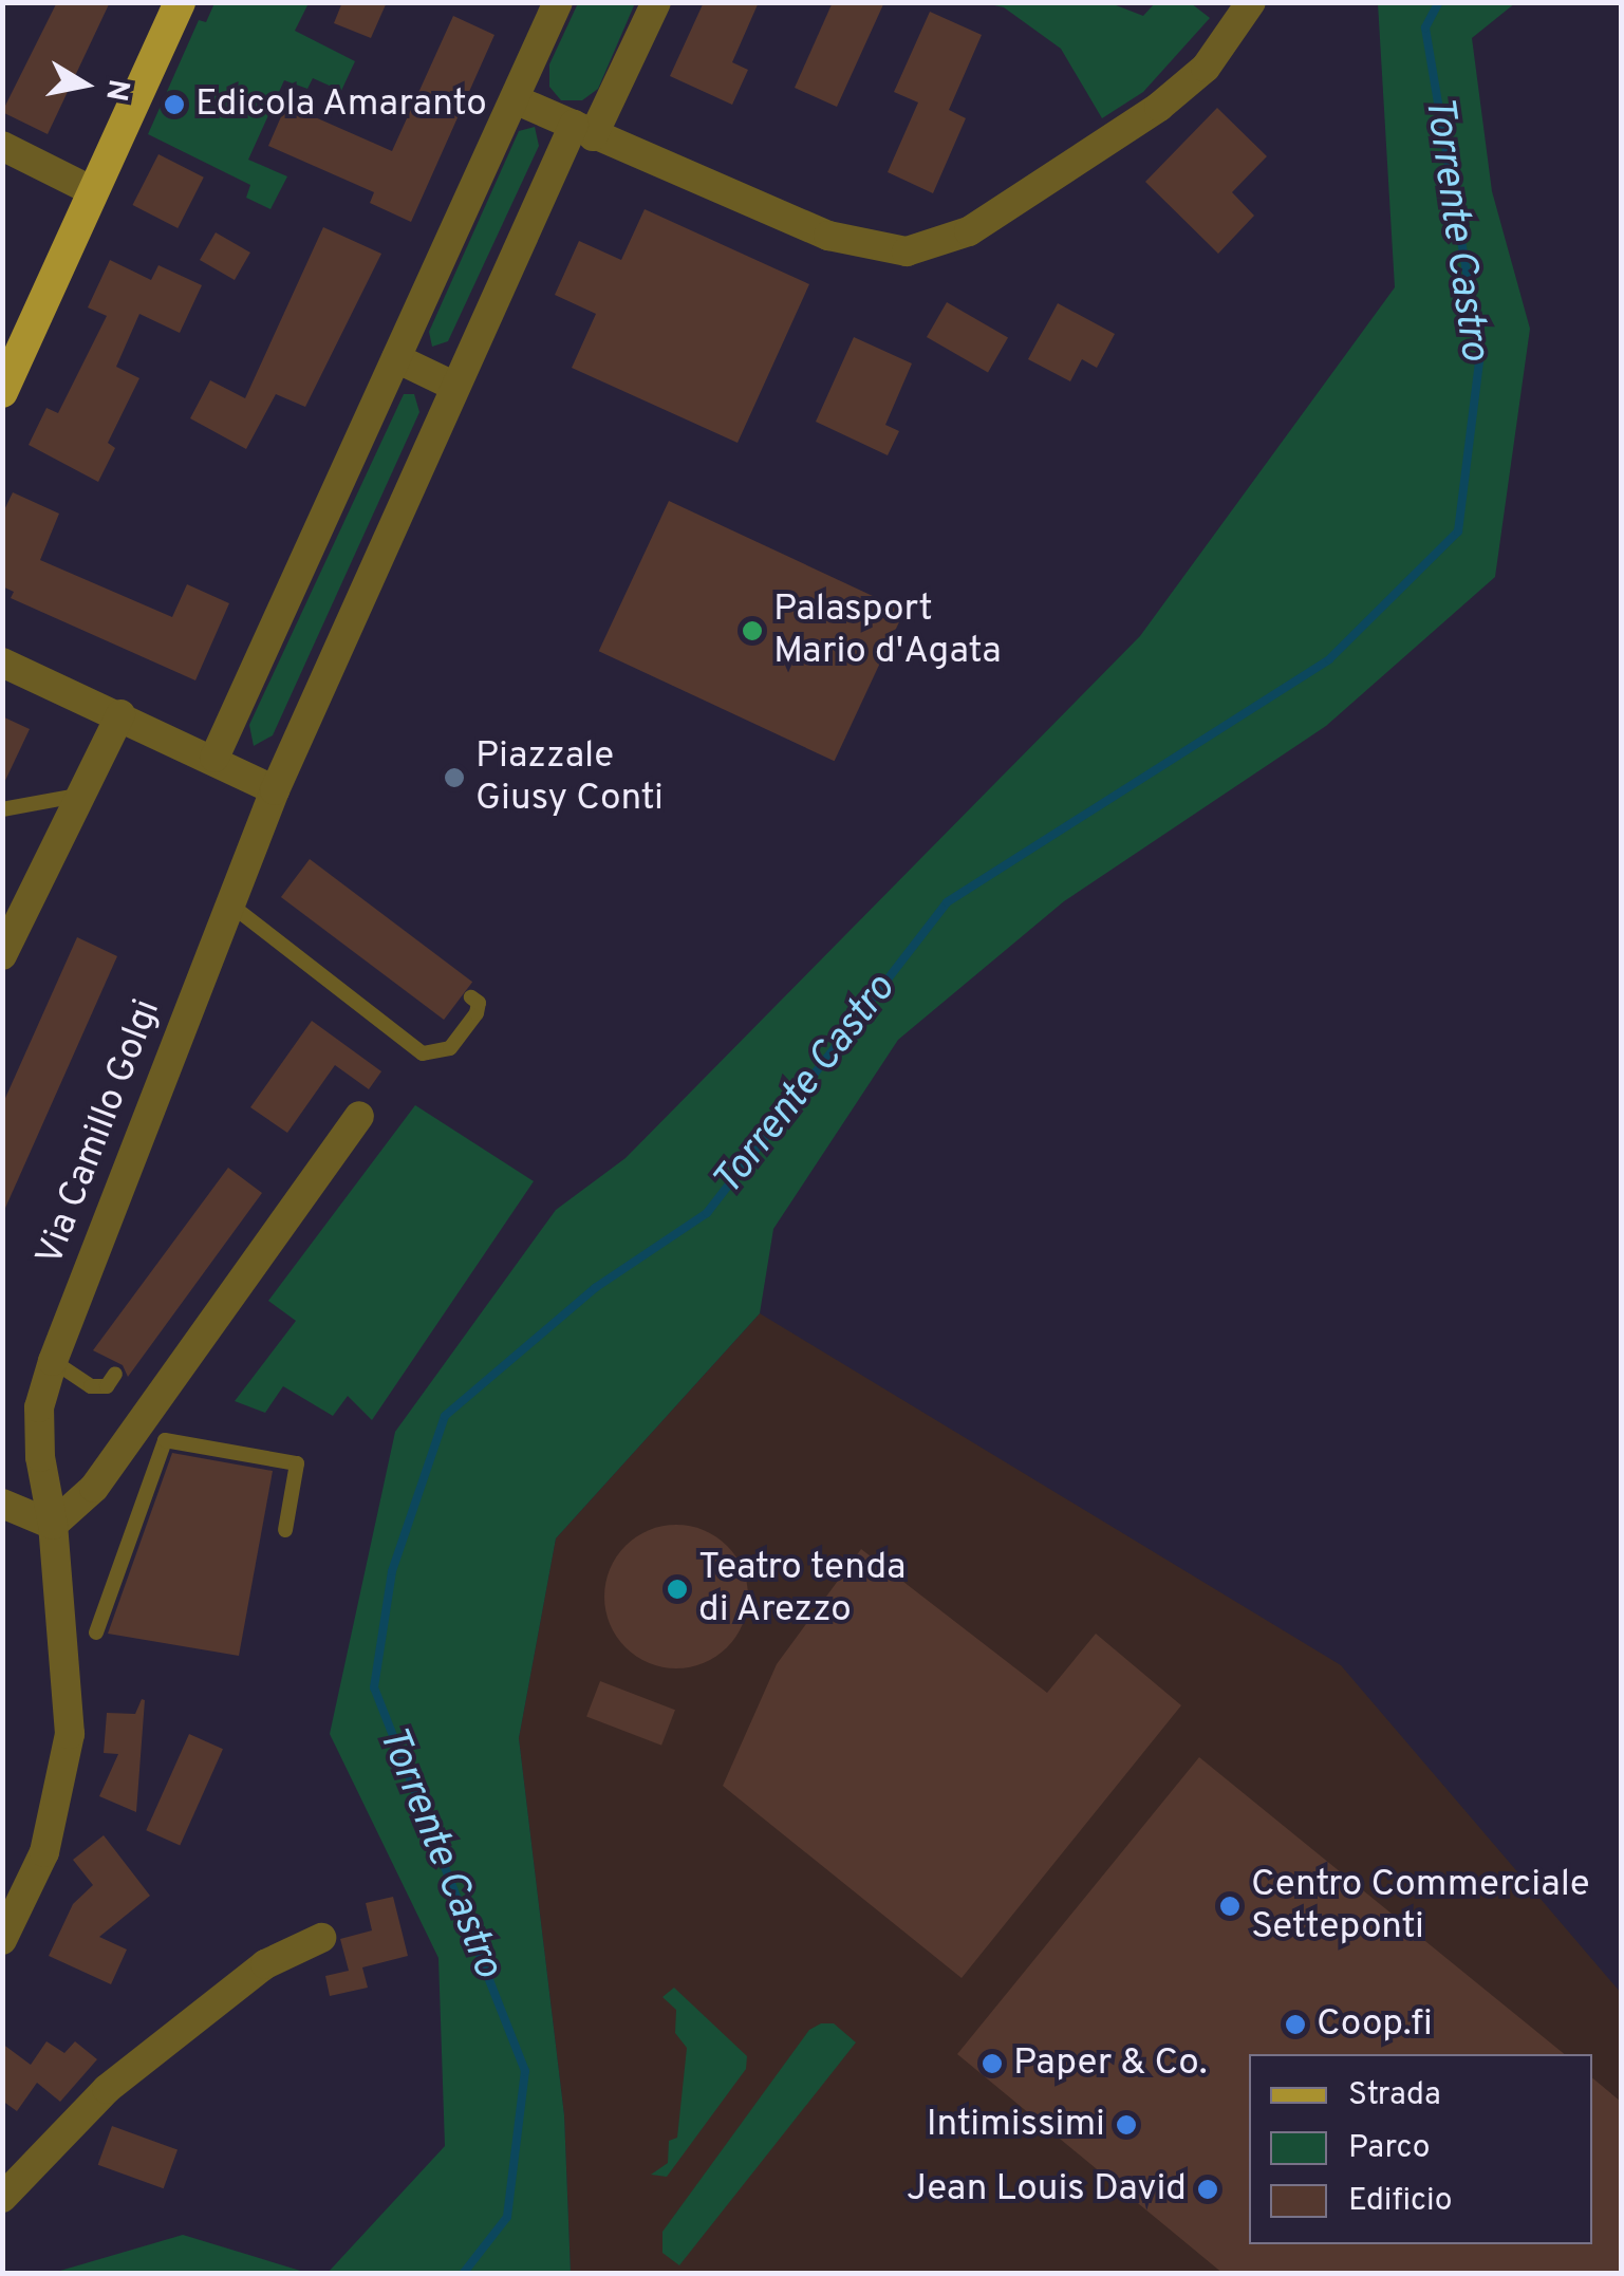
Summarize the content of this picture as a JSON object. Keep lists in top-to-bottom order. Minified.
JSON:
{"streets":{"street":["Via Camillo Golgi"]},"water":["Torrente Castro"],"places":["Edicola Amaranto","Palasport Mario d'Agata","Piazzale Giusy Conti","Teatro tenda di Arezzo","Centro Commerciale Setteponti","Coop.fi","Paper & Co.","Intimissimi","Jean Louis David"],"legend":["Strada","Parco","Edificio"],"north":"right"}
